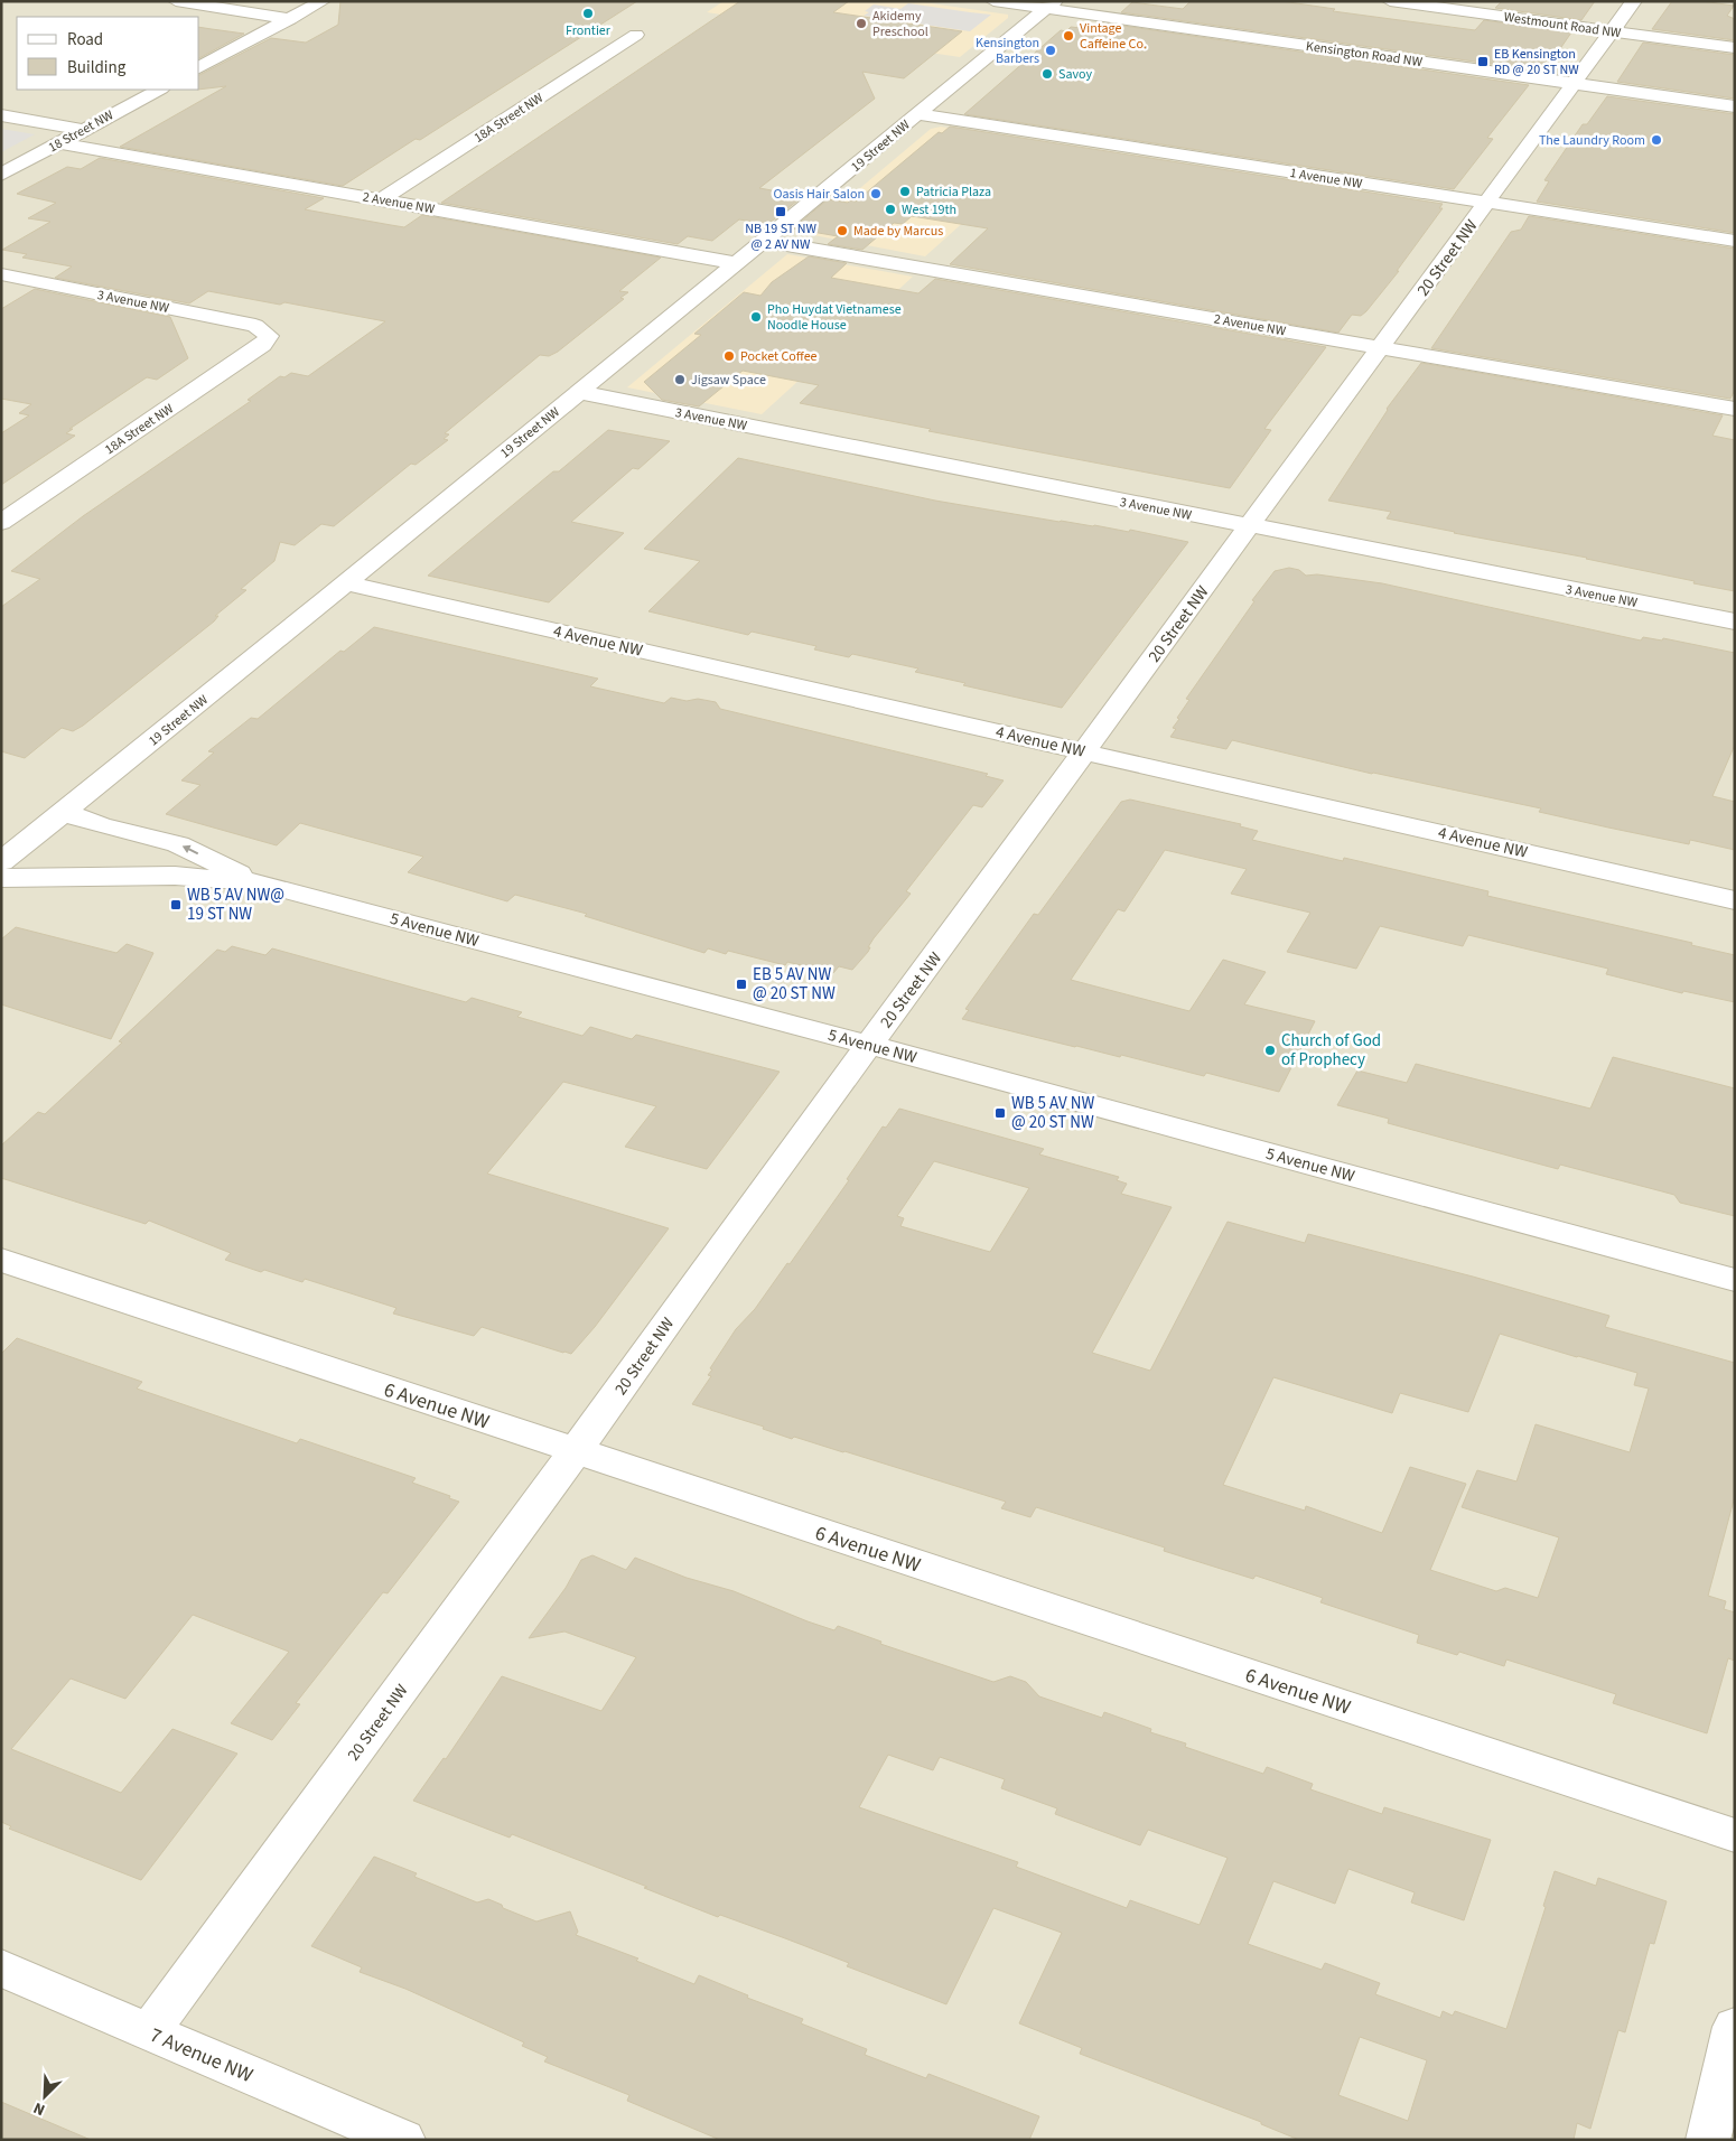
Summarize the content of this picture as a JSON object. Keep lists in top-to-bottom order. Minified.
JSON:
{"streets":{"street":["Westmount Road NW","Kensington Road NW","18A Street NW","18 Street NW","19 Street NW","1 Avenue NW","2 Avenue NW","20 Street NW","3 Avenue NW","4 Avenue NW","5 Avenue NW","6 Avenue NW","7 Avenue NW"]},"crossings":[["Westmount Road NW","20 Street NW"],["Kensington Road NW","19 Street NW"],["Kensington Road NW","20 Street NW"],["18A Street NW","2 Avenue NW"],["18A Street NW","3 Avenue NW"],["18 Street NW","2 Avenue NW"],["19 Street NW","1 Avenue NW"],["19 Street NW","2 Avenue NW"],["19 Street NW","3 Avenue NW"],["19 Street NW","4 Avenue NW"],["1 Avenue NW","20 Street NW"],["2 Avenue NW","20 Street NW"],["20 Street NW","3 Avenue NW"],["20 Street NW","4 Avenue NW"],["20 Street NW","5 Avenue NW"],["20 Street NW","6 Avenue NW"],["20 Street NW","7 Avenue NW"]],"places":{"other":["Frontier","Akidemy Preschool","Vintage Caffeine Co.","Kensington Barbers","Savoy","The Laundry Room","Patricia Plaza","Oasis Hair Salon","West 19th","Made by Marcus","Pho Huydat Vietnamese Noodle House","Pocket Coffee","Jigsaw Space","Church of God of Prophecy"],"transit":["EB Kensington RD @ 20 ST NW","NB 19 ST NW @ 2 AV NW","WB 5 AV NW@ 19 ST NW","EB 5 AV NW @ 20 ST NW","WB 5 AV NW @ 20 ST NW"]},"legend":["Road","Building"],"north":"bottom left"}
